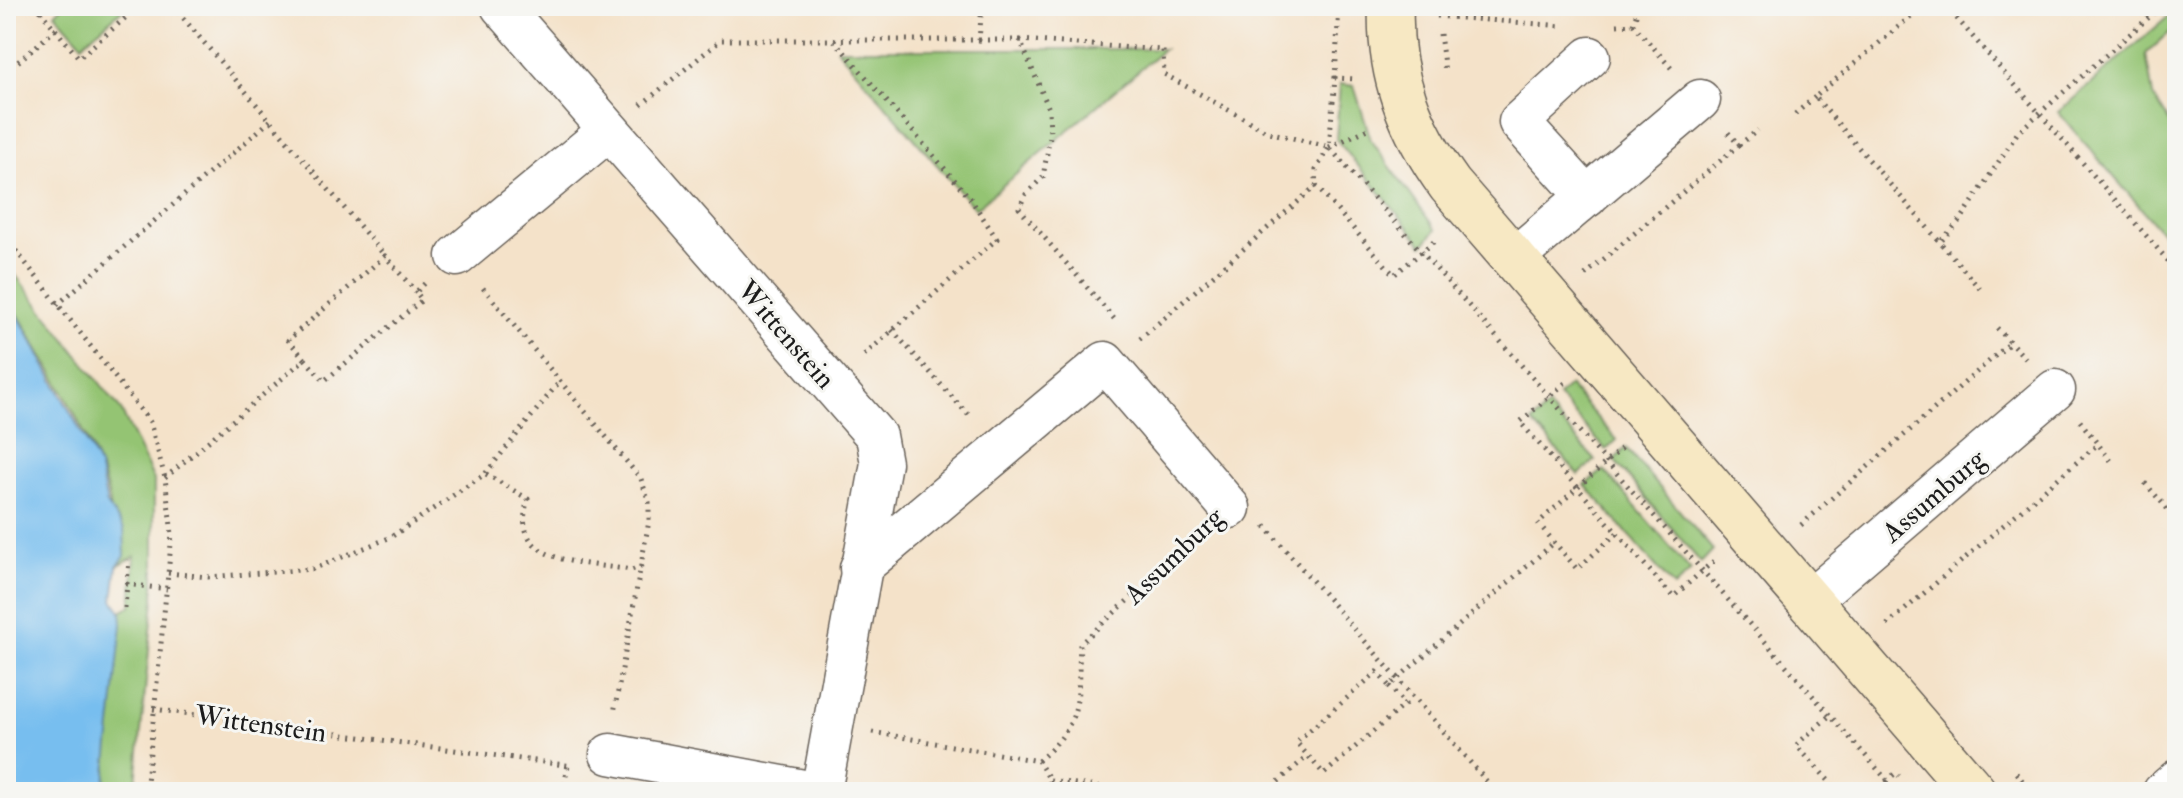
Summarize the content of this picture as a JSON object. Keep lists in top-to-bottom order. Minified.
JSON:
{"streets":{"street":["Wittenstein","Assumburg"]}}
